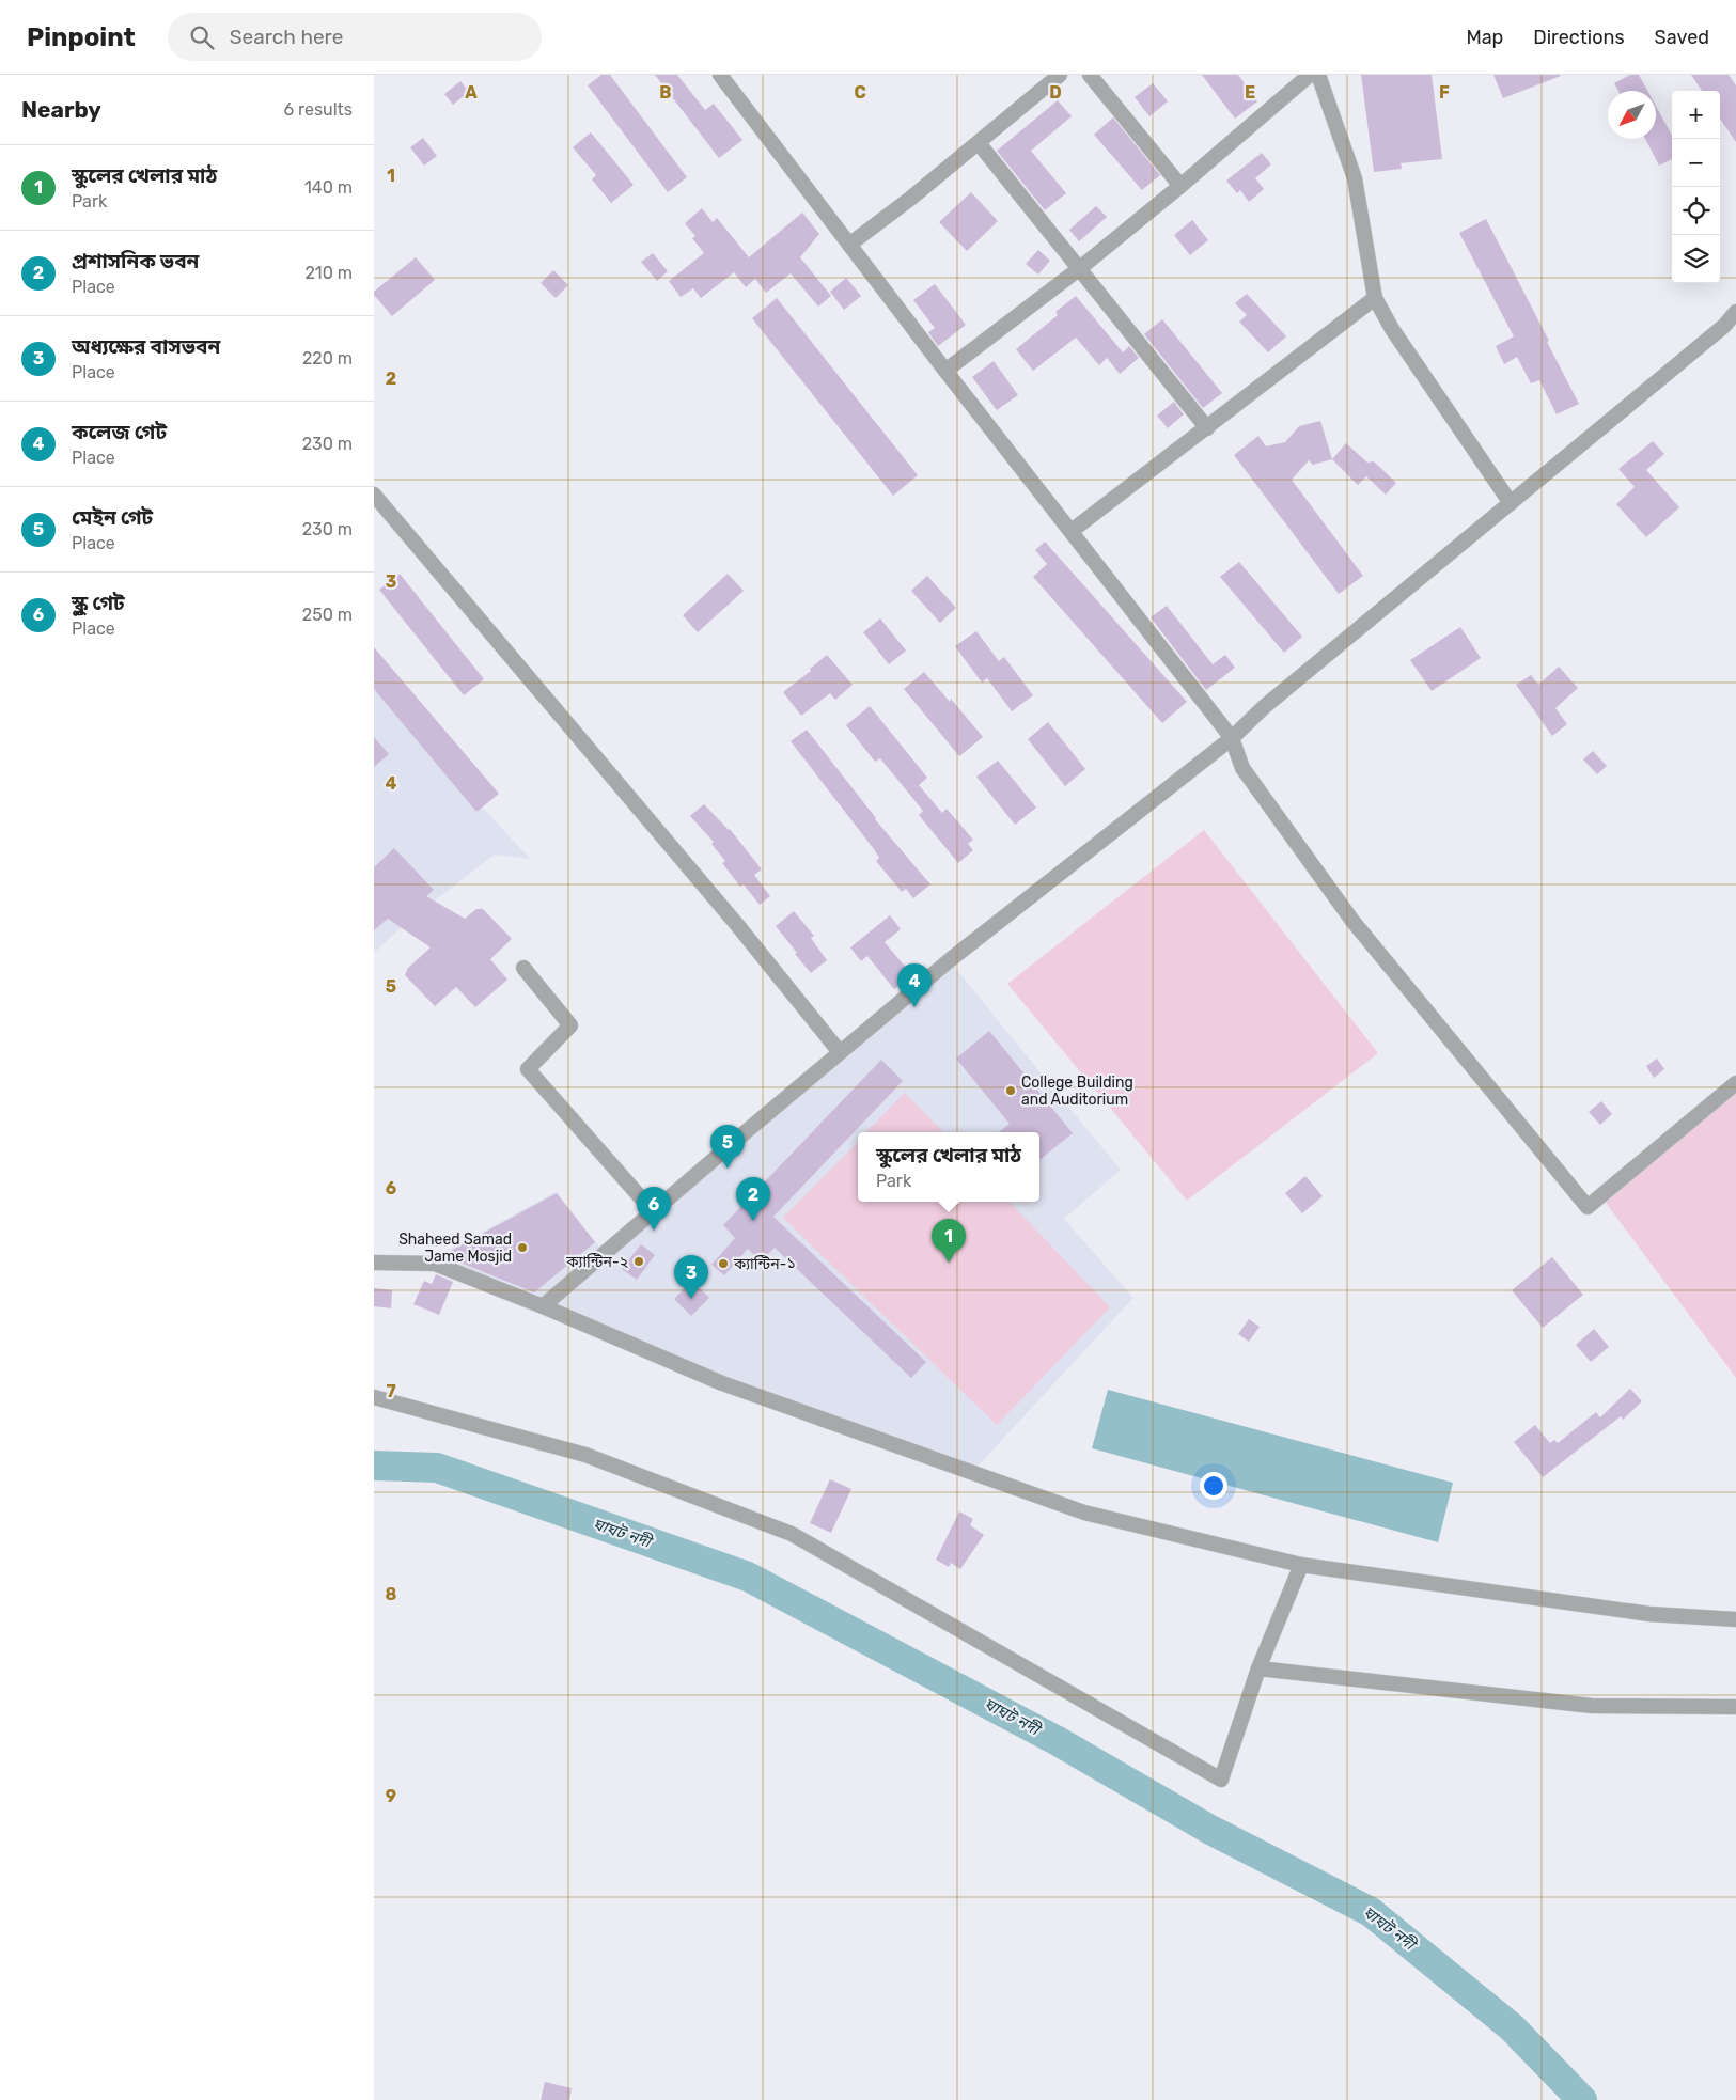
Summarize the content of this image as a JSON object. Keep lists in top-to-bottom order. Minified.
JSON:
{"water":["ঘাঘট নদী"],"places":["College Building and Auditorium","Shaheed Samad Jame Mosjid","ক্যান্টিন-২","ক্যান্টিন-১"],"north":"bottom left","page":{"header":"Pinpoint","search":"Search here","nav":["Map","Directions","Saved"],"heading":["Nearby","6 results"],"map_buttons":["+","−"],"list":[{"mark":"1","name":"স্কুলের খেলার মাঠ","note":"Park","value":"140 m"},{"mark":"2","name":"প্রশাসনিক ভবন","note":"Place","value":"210 m"},{"mark":"3","name":"অধ্যক্ষের বাসভবন","note":"Place","value":"220 m"},{"mark":"4","name":"কলেজ গেট","note":"Place","value":"230 m"},{"mark":"5","name":"মেইন গেট","note":"Place","value":"230 m"},{"mark":"6","name":"স্কুল গেট","note":"Place","value":"250 m"}],"pins":["4","5","2","6","1","3"],"popup":["স্কুলের খেলার মাঠ","Park"]},"grid":{"columns":["A","B","C","D","E","F"],"rows":["1","2","3","4","5","6","7","8","9"]}}
